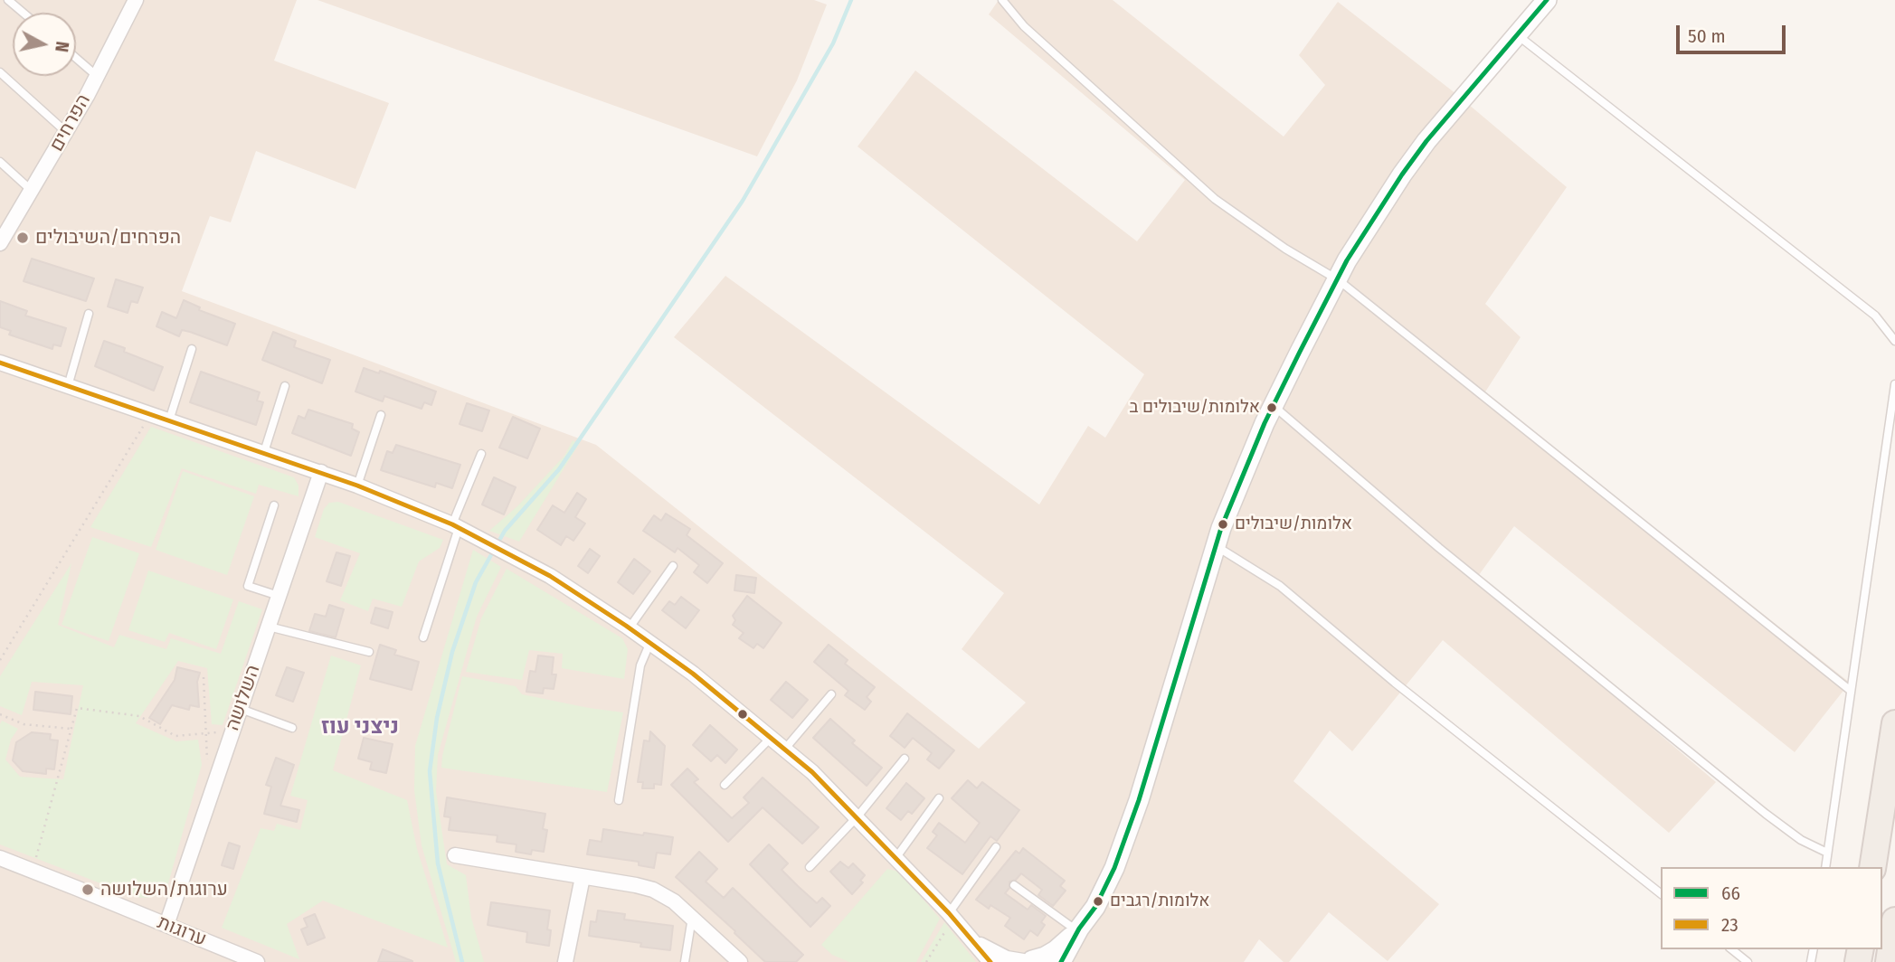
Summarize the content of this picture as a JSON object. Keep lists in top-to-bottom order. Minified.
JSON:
{"streets":{"street":["הפרחים","השלושה","ערוגות"]},"crossings":[["השלושה","ערוגות"]],"districts":["ניצני עוז"],"places":["הפרחים/השיבולים","אלומות/שיבולים ב","אלומות/שיבולים","ערוגות/השלושה","אלומות/רגבים"],"lines":["transit line 66","transit line 23"],"legend":["66","23"],"scale_bar":"50 m","north":"right"}
